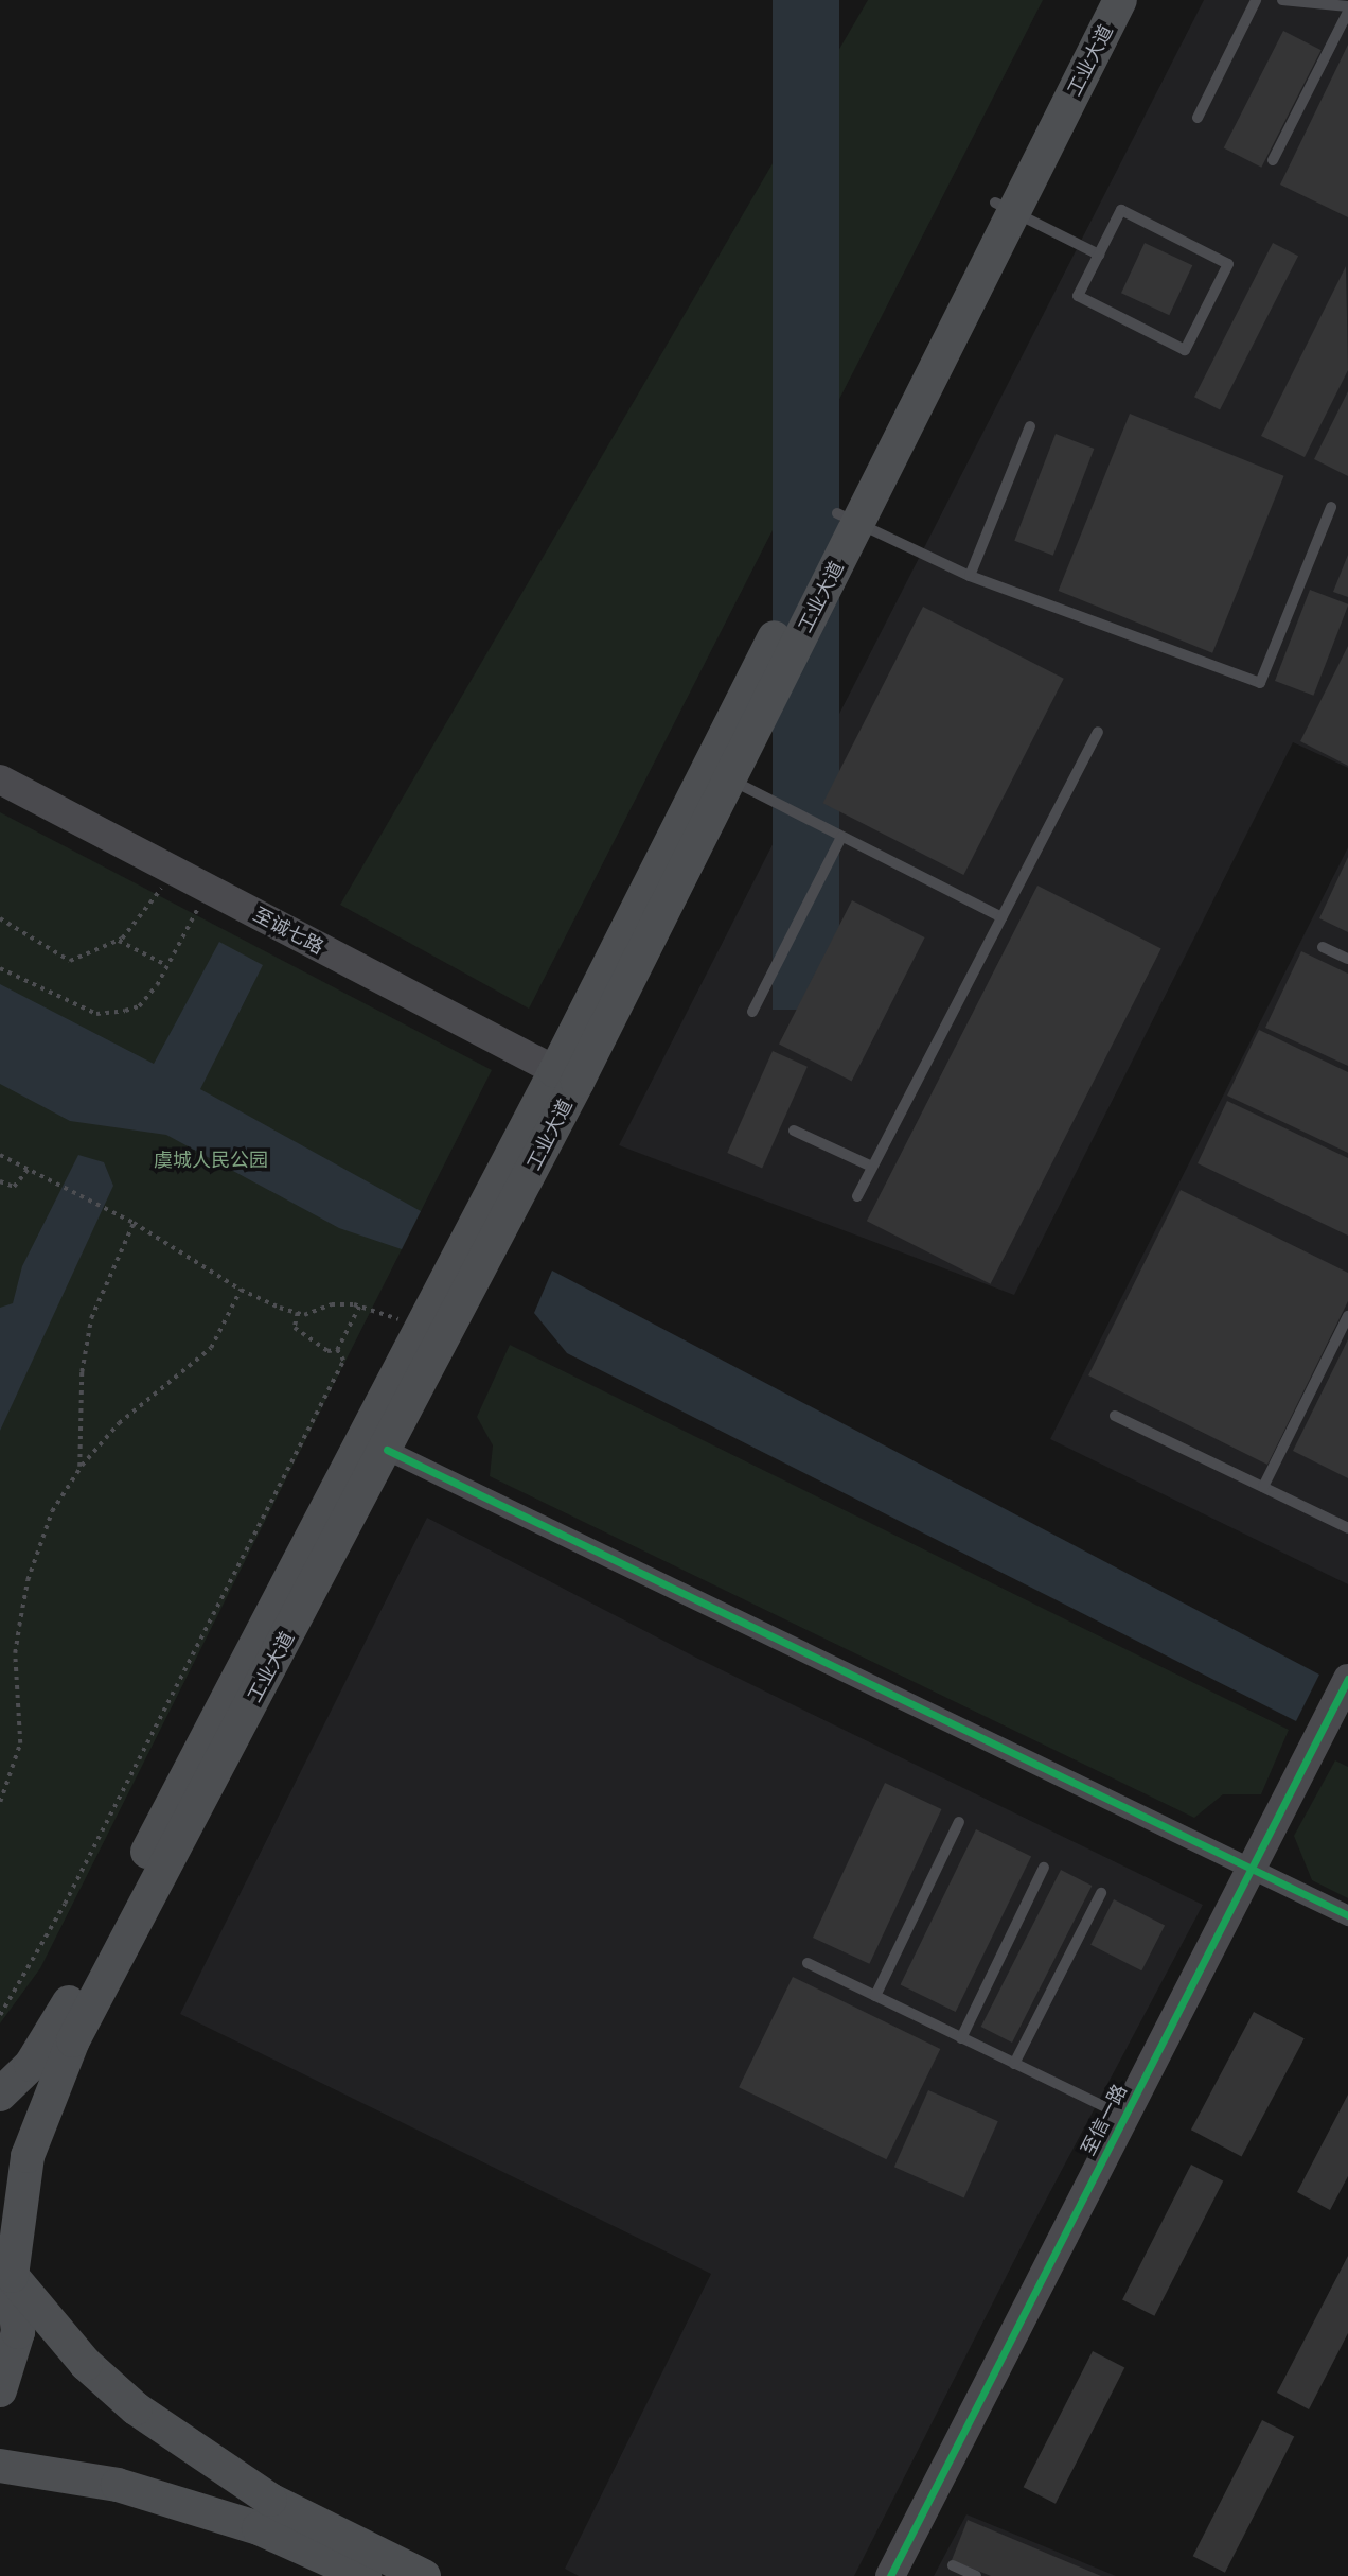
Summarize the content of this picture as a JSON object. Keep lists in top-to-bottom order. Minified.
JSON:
{"streets":{"main road":["工业大道"],"street":["至诚七路","至信一路"]},"crossings":[["工业大道","至诚七路"]],"parks":["虞城人民公园"]}
